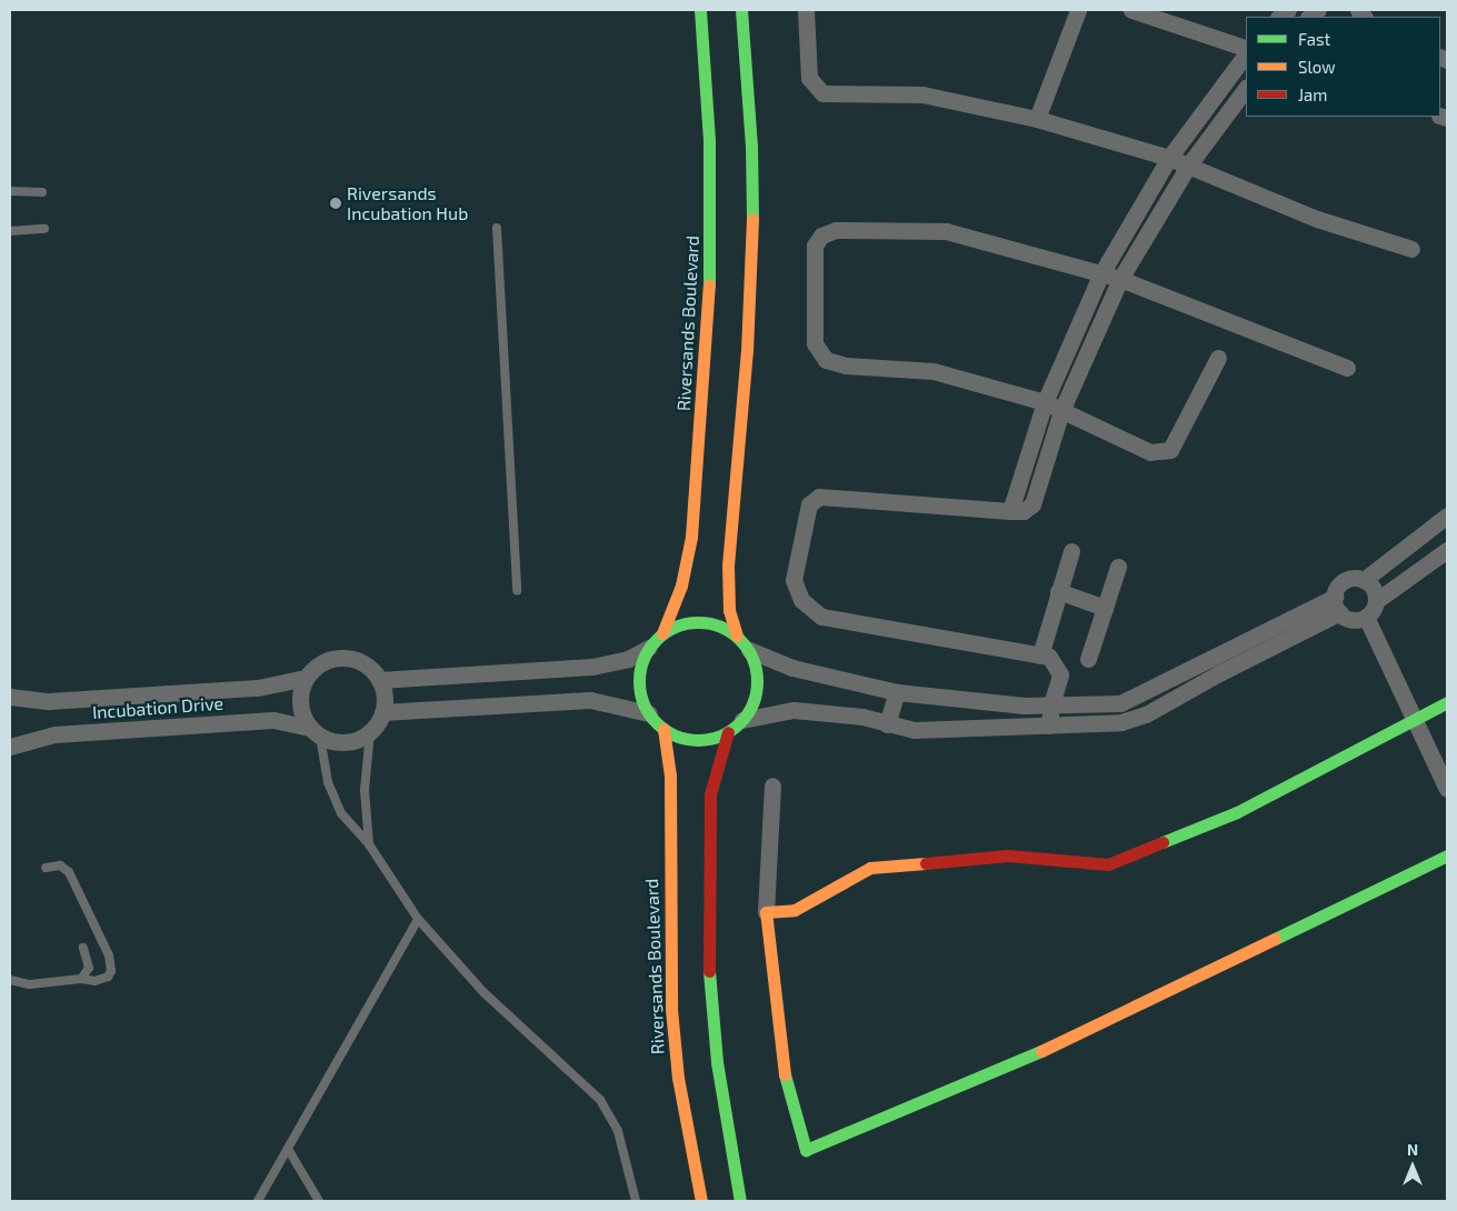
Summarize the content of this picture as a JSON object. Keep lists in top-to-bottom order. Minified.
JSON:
{"streets":{"street":["Riversands Boulevard","Incubation Drive"]},"places":["Riversands Incubation Hub"],"legend":["Fast","Slow","Jam"],"north":"top"}
